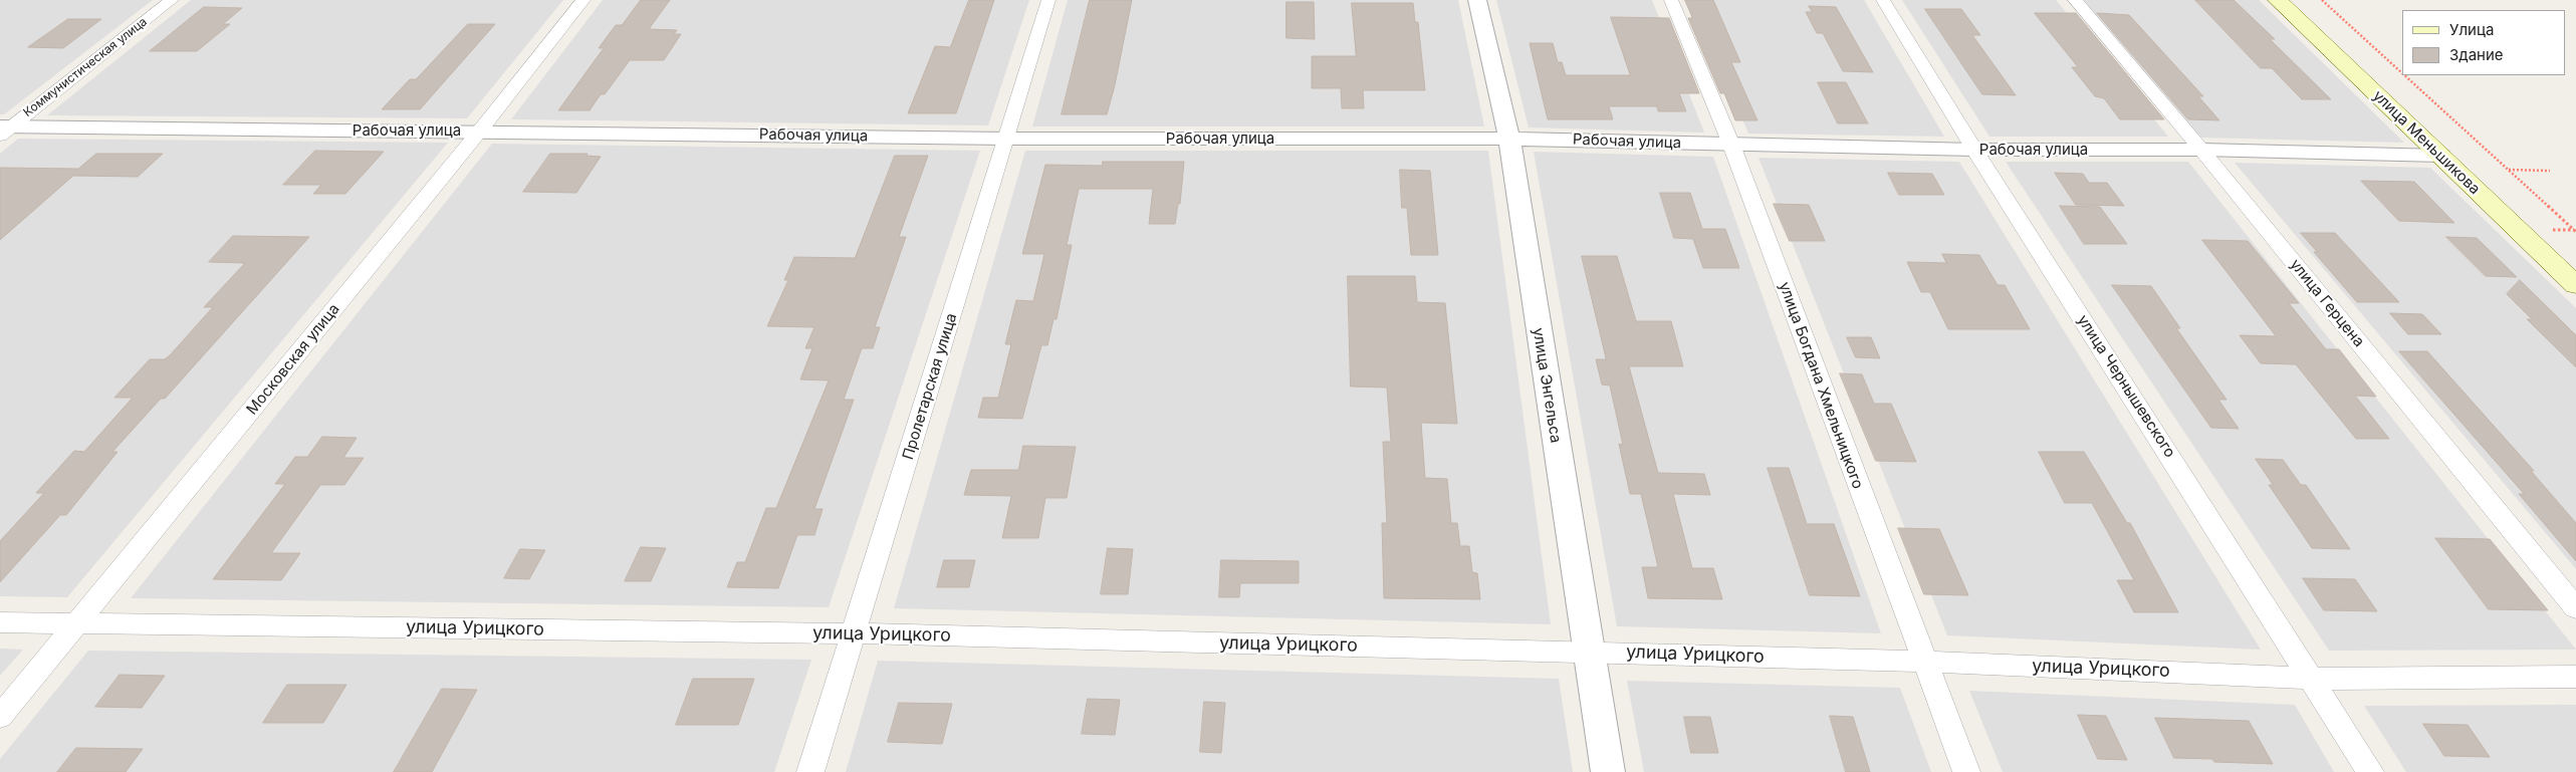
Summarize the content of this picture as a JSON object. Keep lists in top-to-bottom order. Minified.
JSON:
{"streets":{"main road":["улица Меньшикова"],"street":["Коммунистическая улица","Рабочая улица","улица Герцена","Московская улица","улица Энгельса","улица Богдана Хмельницкого","Пролетарская улица","улица Чернышевского","улица Урицкого"]},"crossings":[["Коммунистическая улица","Рабочая улица"],["Рабочая улица","улица Меньшикова"],["Рабочая улица","улица Герцена"],["Рабочая улица","Московская улица"],["Рабочая улица","улица Энгельса"],["Рабочая улица","улица Богдана Хмельницкого"],["Рабочая улица","Пролетарская улица"],["Рабочая улица","улица Чернышевского"],["Московская улица","улица Урицкого"],["улица Энгельса","улица Урицкого"],["улица Богдана Хмельницкого","улица Урицкого"],["Пролетарская улица","улица Урицкого"],["улица Чернышевского","улица Урицкого"]],"legend":["Улица","Здание"]}
